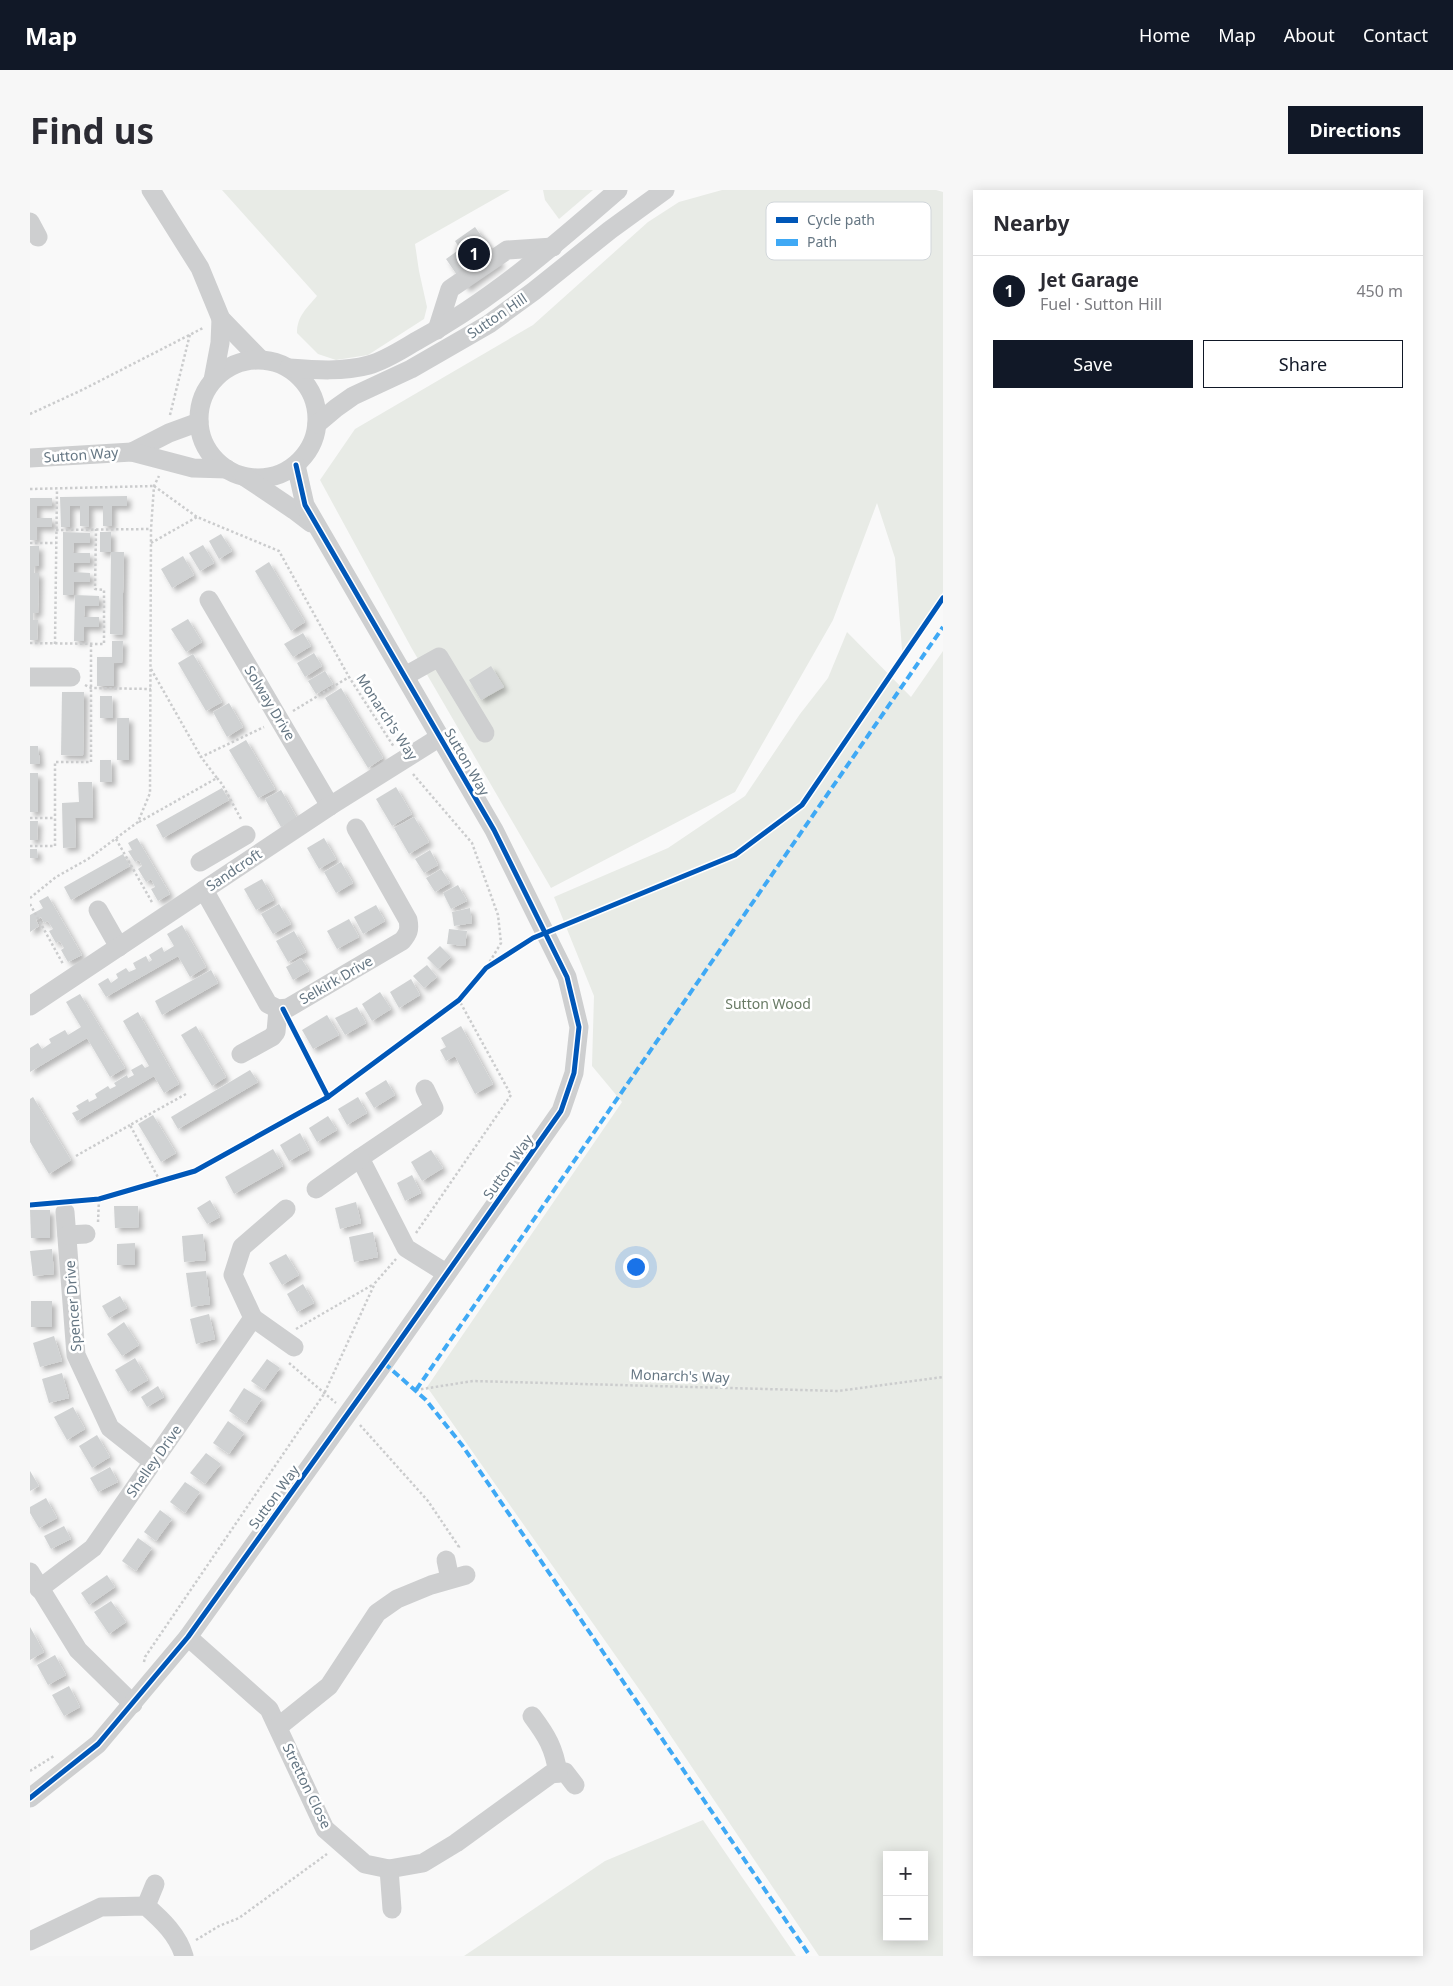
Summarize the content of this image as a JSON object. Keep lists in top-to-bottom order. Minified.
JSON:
{"streets":{"street":["Sutton Hill","Sutton Way","Solway Drive","Sandcroft","Selkirk Drive","Spencer Drive","Shelley Drive","Stretton Close"],"path":["Monarch's Way"]},"crossings":[["Sutton Hill","Sutton Way"],["Sutton Way","Sandcroft"],["Sutton Way","Stretton Close"],["Solway Drive","Sandcroft"],["Monarch's Way","Sandcroft"],["Spencer Drive","Shelley Drive"]],"parks":["Sutton Wood"],"legend":["Cycle path","Path"],"page":{"header":"Map","nav":["Home","Map","About","Contact"],"buttons":["Directions",["Save","Share"]],"title":"Find us","heading":"Nearby","pins":"1","list":[{"mark":"1","name":"Jet Garage","note":"Fuel · Sutton Hill","value":"450 m"}],"map_buttons":["+","−"]}}
